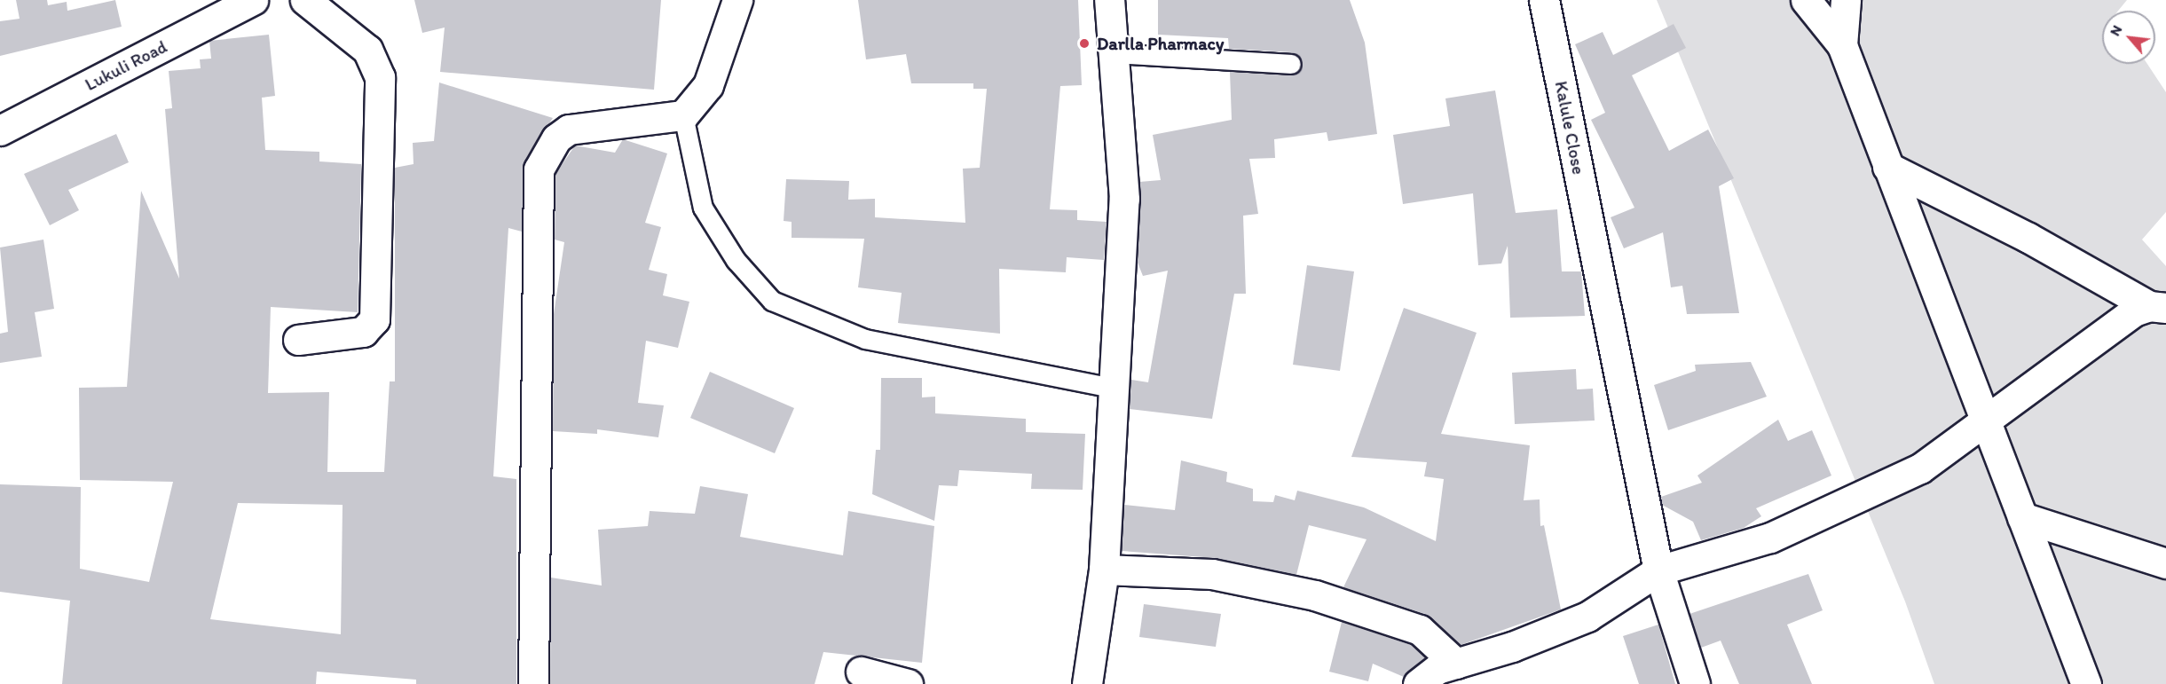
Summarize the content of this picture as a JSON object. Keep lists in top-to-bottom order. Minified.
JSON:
{"streets":{"street":["Lukuli Road","Kalule Close"]},"places":["Darlla Pharmacy"],"north":"top left"}
